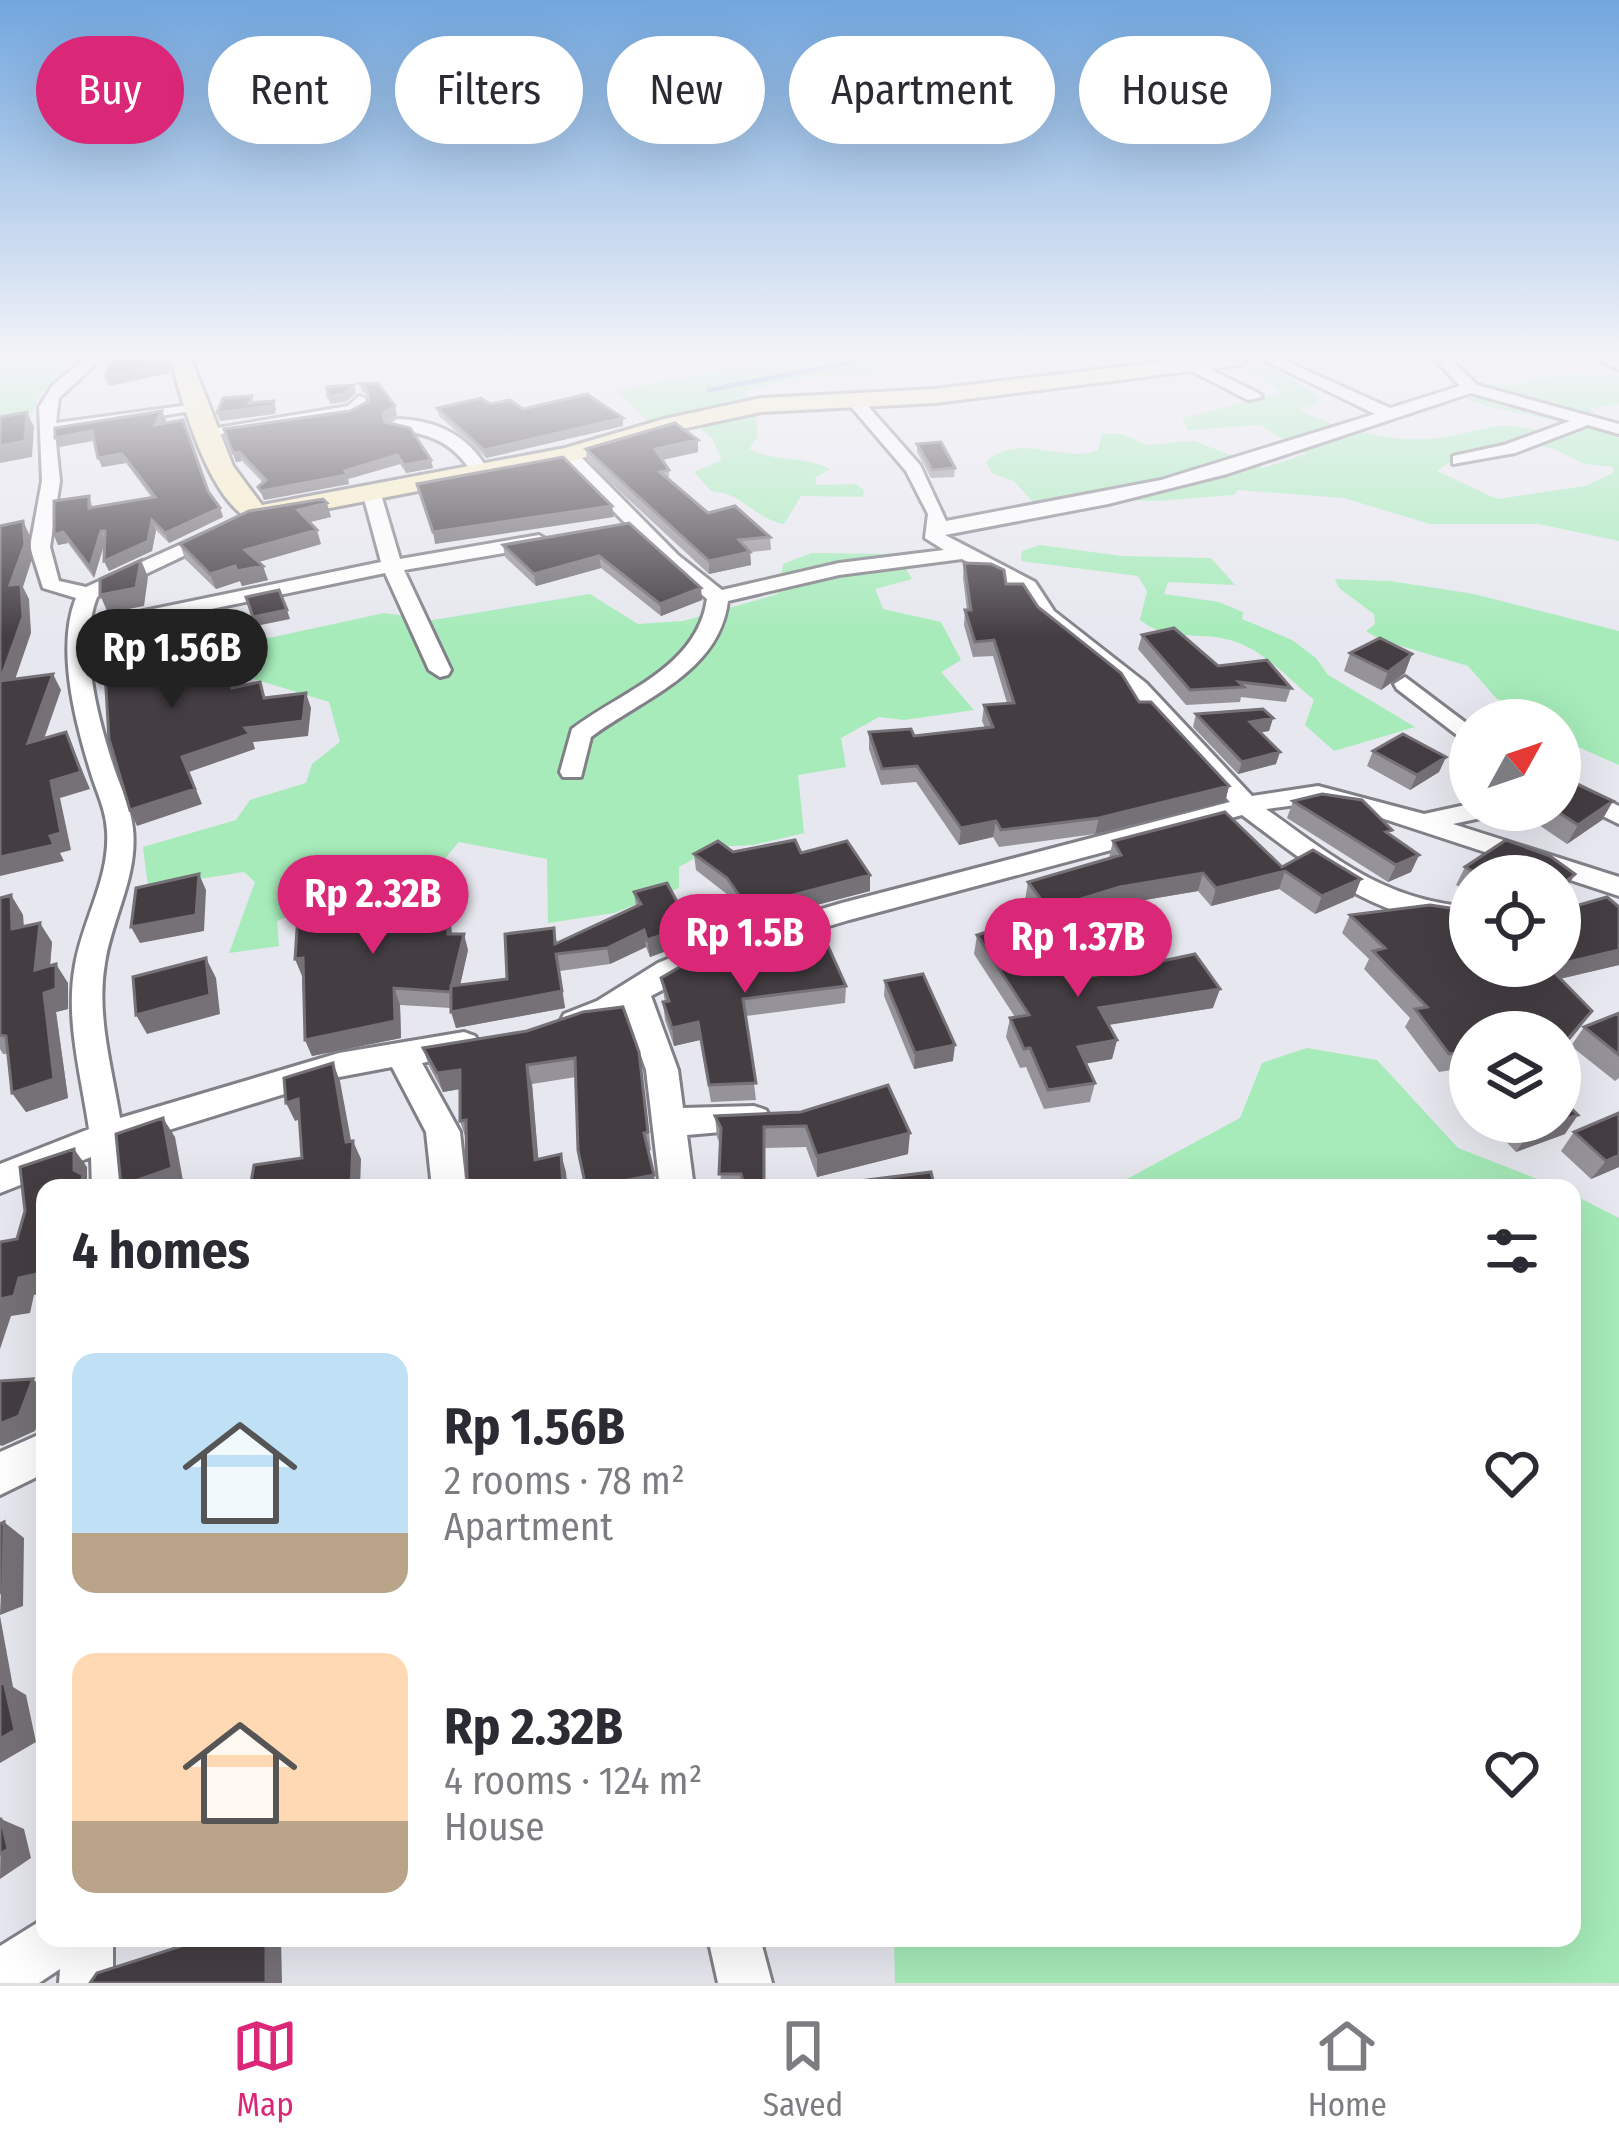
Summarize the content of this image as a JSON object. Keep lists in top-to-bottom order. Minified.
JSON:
{"north":"top right","page":{"chip":["Buy","Rent","Filters","New","Apartment","House"],"price":["Rp 1.56B","Rp 2.32B","Rp 1.5B","Rp 1.37B"],"heading":"4 homes","list":[{"name":"Rp 1.56B","note":"2 rooms · 78 m² · Apartment"},{"name":"Rp 2.32B","note":"4 rooms · 124 m² · House"}],"tabs":["Map","Saved","Home"]}}
